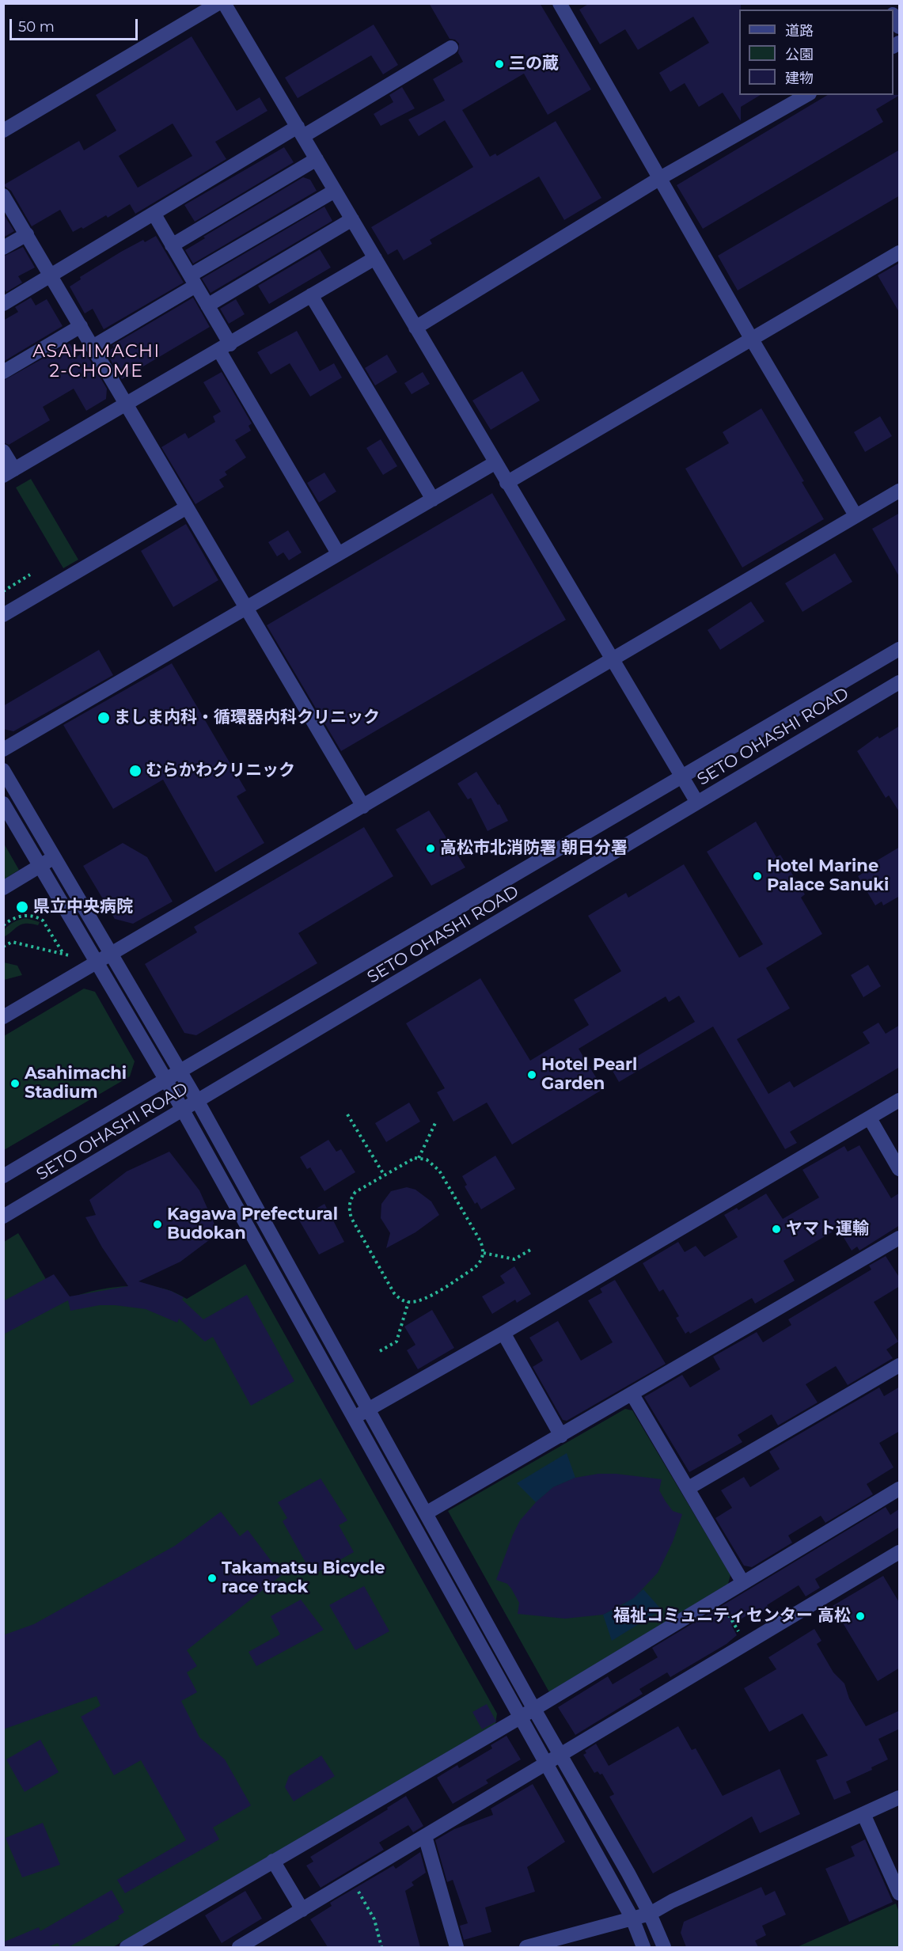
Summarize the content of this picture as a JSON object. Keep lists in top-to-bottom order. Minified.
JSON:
{"streets":{"street":["SETO OHASHI ROAD"]},"districts":["ASAHIMACHI 2-CHOME"],"places":["三の蔵","ましま内科・循環器内科クリニック","むらかわクリニック","高松市北消防署 朝日分署","Hotel Marine Palace Sanuki","県立中央病院","Hotel Pearl Garden","Asahimachi Stadium","Kagawa Prefectural Budokan","ヤマト運輸","Takamatsu Bicycle race track","福祉コミュニティセンター 高松"],"legend":["道路","公園","建物"],"scale_bar":"50 m"}
